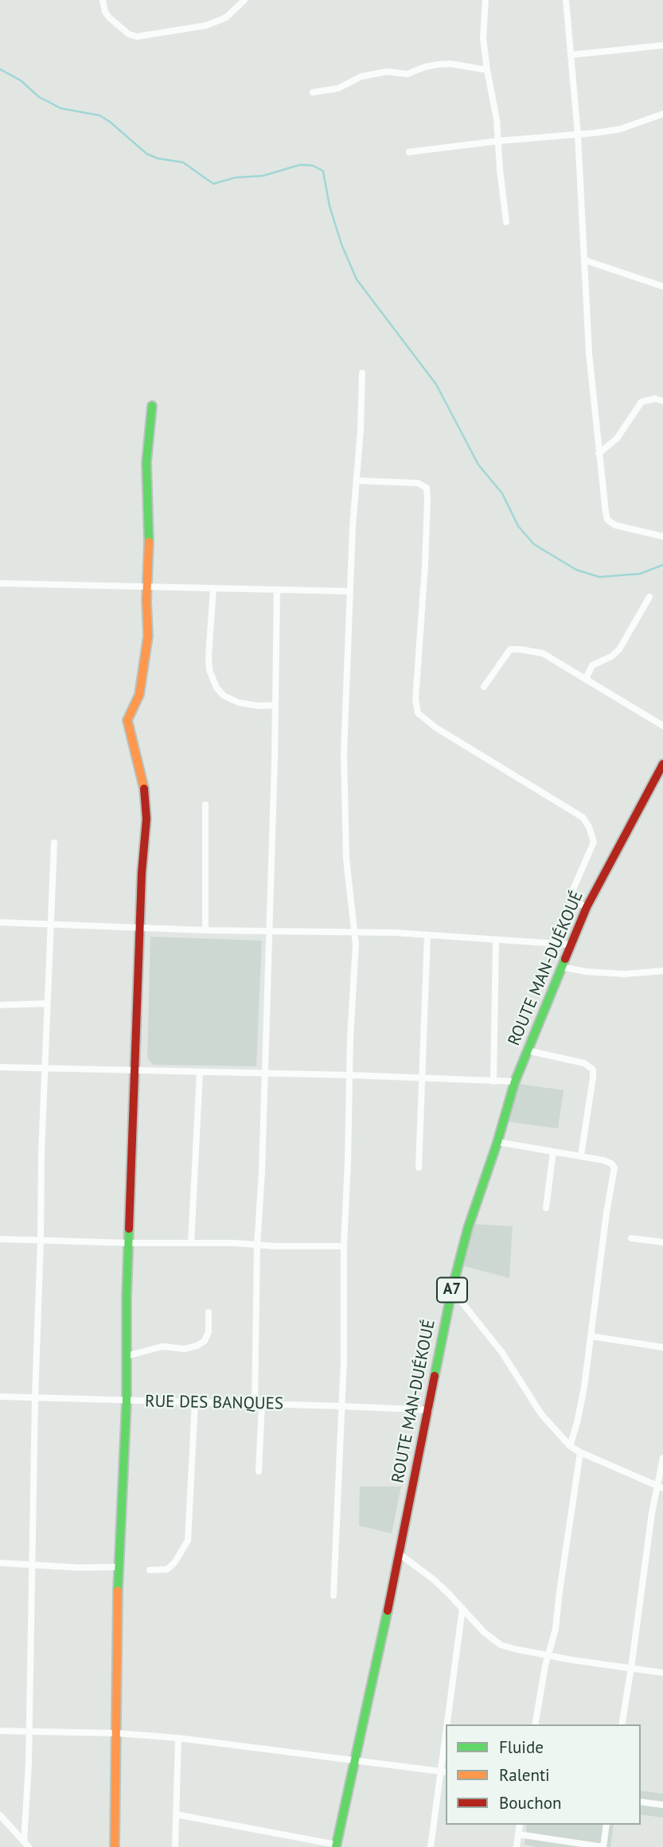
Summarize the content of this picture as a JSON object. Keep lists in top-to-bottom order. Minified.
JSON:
{"streets":{"street":["ROUTE MAN-DUÉKOUÉ","A7","RUE DES BANQUES"]},"crossings":[["ROUTE MAN-DUÉKOUÉ","RUE DES BANQUES"]],"legend":["Fluide","Ralenti","Bouchon"]}
